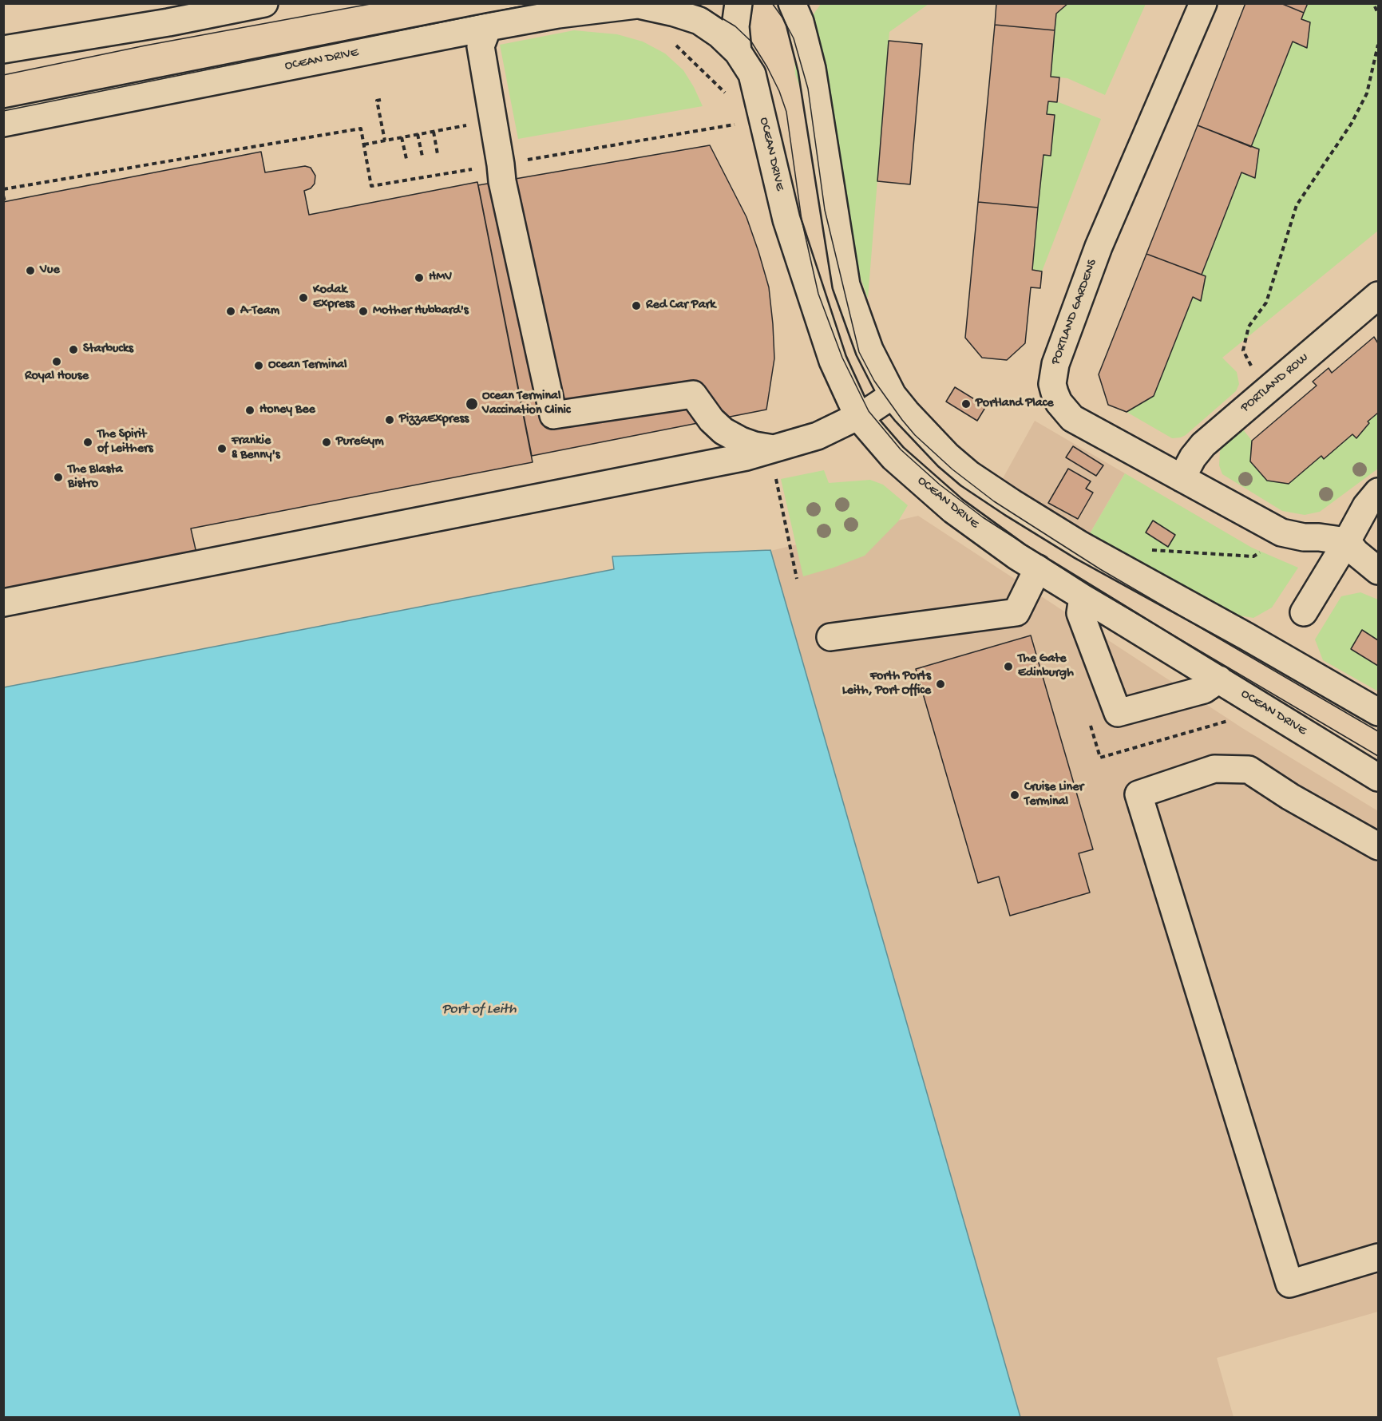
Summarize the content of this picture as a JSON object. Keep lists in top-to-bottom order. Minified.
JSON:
{"streets":{"street":["OCEAN DRIVE","PORTLAND GARDENS","PORTLAND ROW"]},"crossings":[["PORTLAND GARDENS","PORTLAND ROW"]],"water":["Port of Leith"],"places":["Vue","HMV","Kodak Express","Red Car Park","A-Team","Mother Hubbard's","Starbucks","Royal House","Ocean Terminal","Ocean Terminal Vaccination Clinic","Portland Place","Honey Bee","PizzaExpress","The Spirit of Leithers","PureGym","Frankie & Benny's","The Blasta Bistro","The Gate Edinburgh","Forth Ports Leith, Port Office","Cruise Liner Terminal"]}
